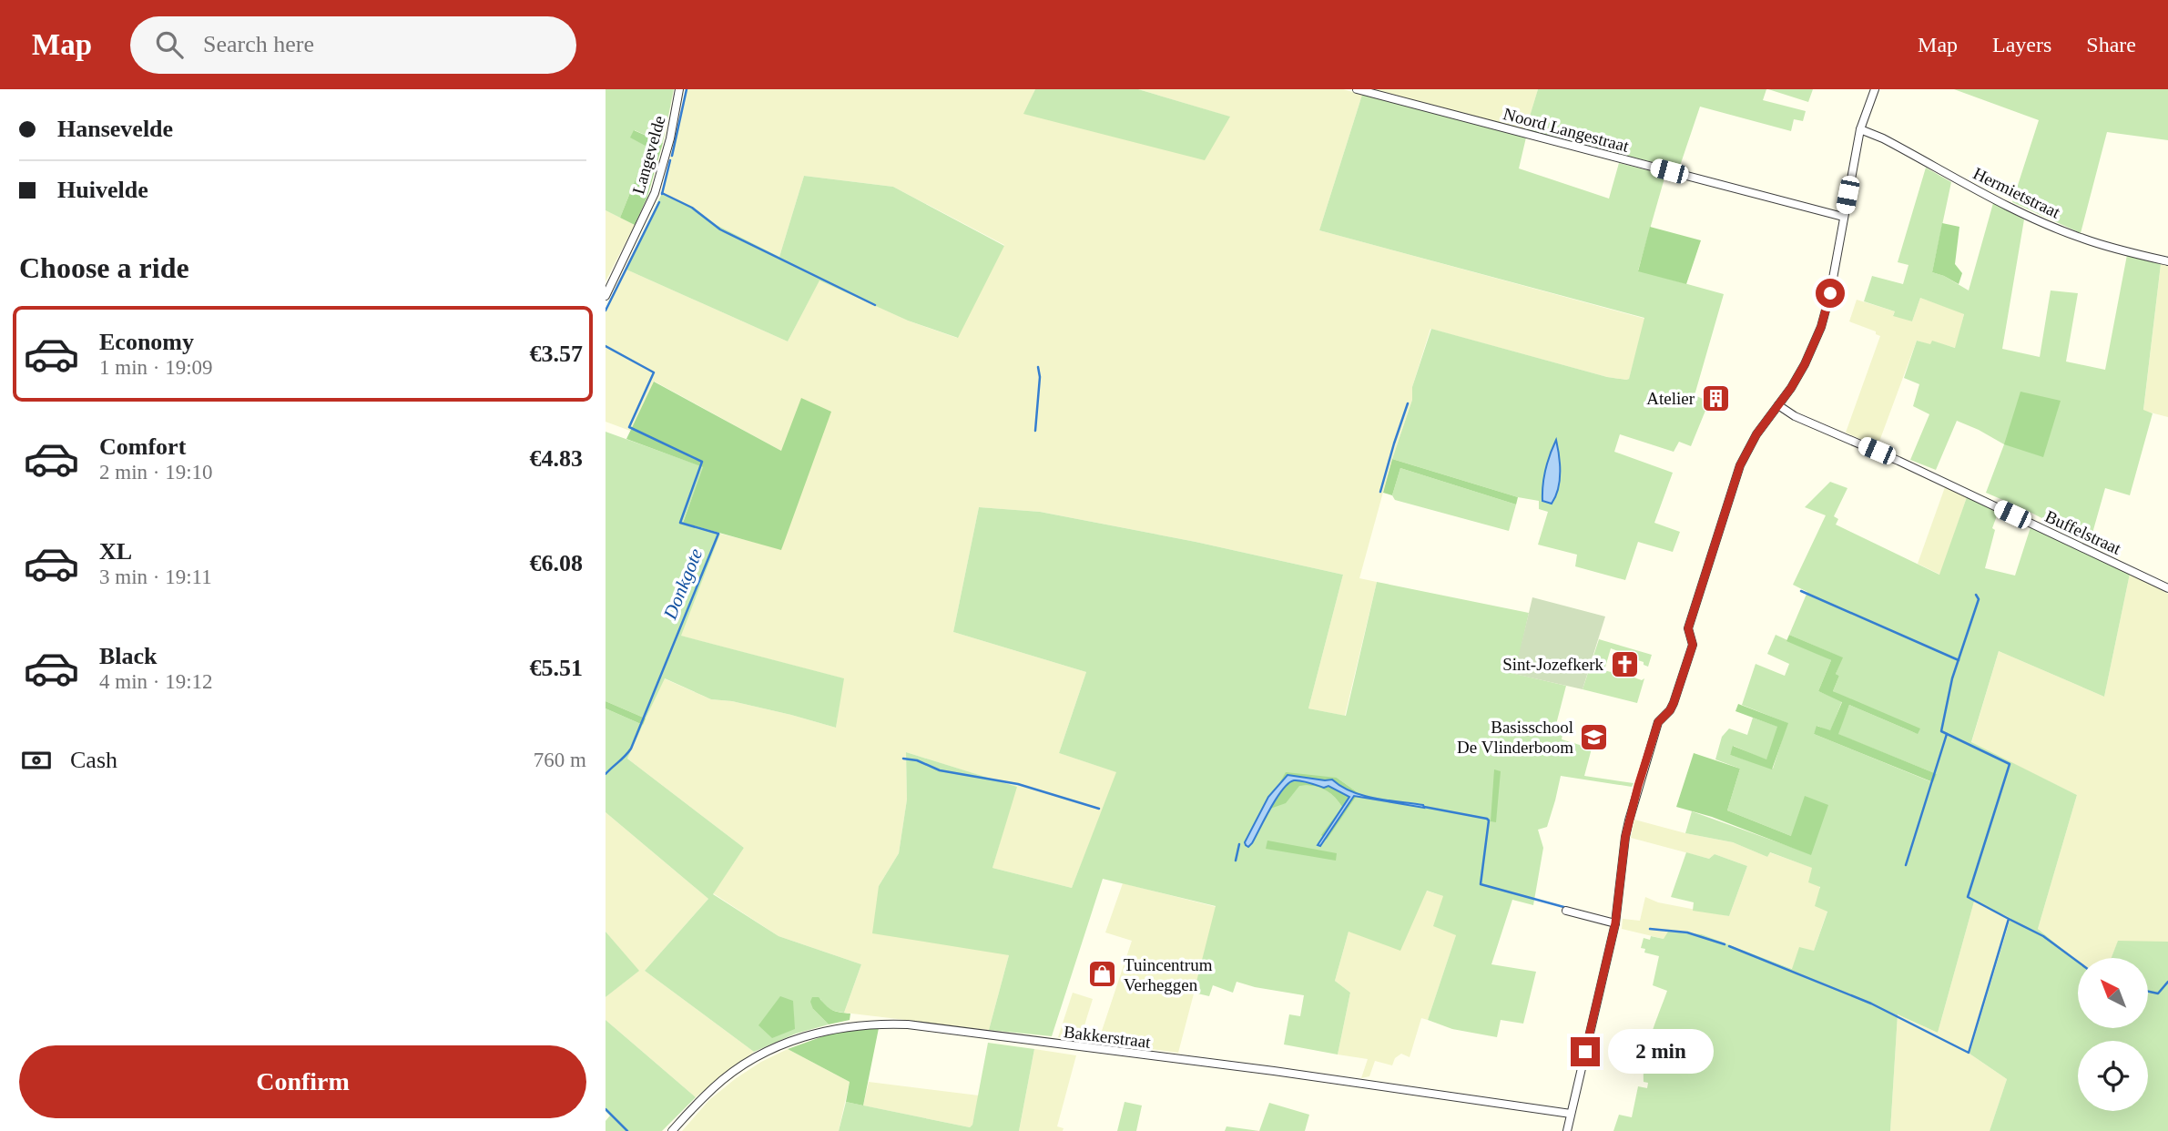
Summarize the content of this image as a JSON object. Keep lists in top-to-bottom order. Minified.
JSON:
{"streets":{"street":["Noord Langestraat","Langevelde","Hermietstraat","Buffelstraat","Bakkerstraat"]},"water":["Donkgote"],"places":{"building":["Atelier"],"church":["Sint-Jozefkerk"],"school or university":["Basisschool De Vlinderboom"],"shop":["Tuincentrum Verheggen"]},"north":"top left","page":{"header":"Map","search":"Search here","nav":["Map","Layers","Share"],"banner":["Hansevelde","Huivelde"],"heading":"Choose a ride","list":[{"name":"Economy","note":"1 min · 19:09","value":"€3.57"},{"name":"Comfort","note":"2 min · 19:10","value":"€4.83"},{"name":"XL","note":"3 min · 19:11","value":"€6.08"},{"name":"Black","note":"4 min · 19:12","value":"€5.51"}],"pay":["Cash","760 m"],"bubble":"2 min","buttons":"Confirm"}}
